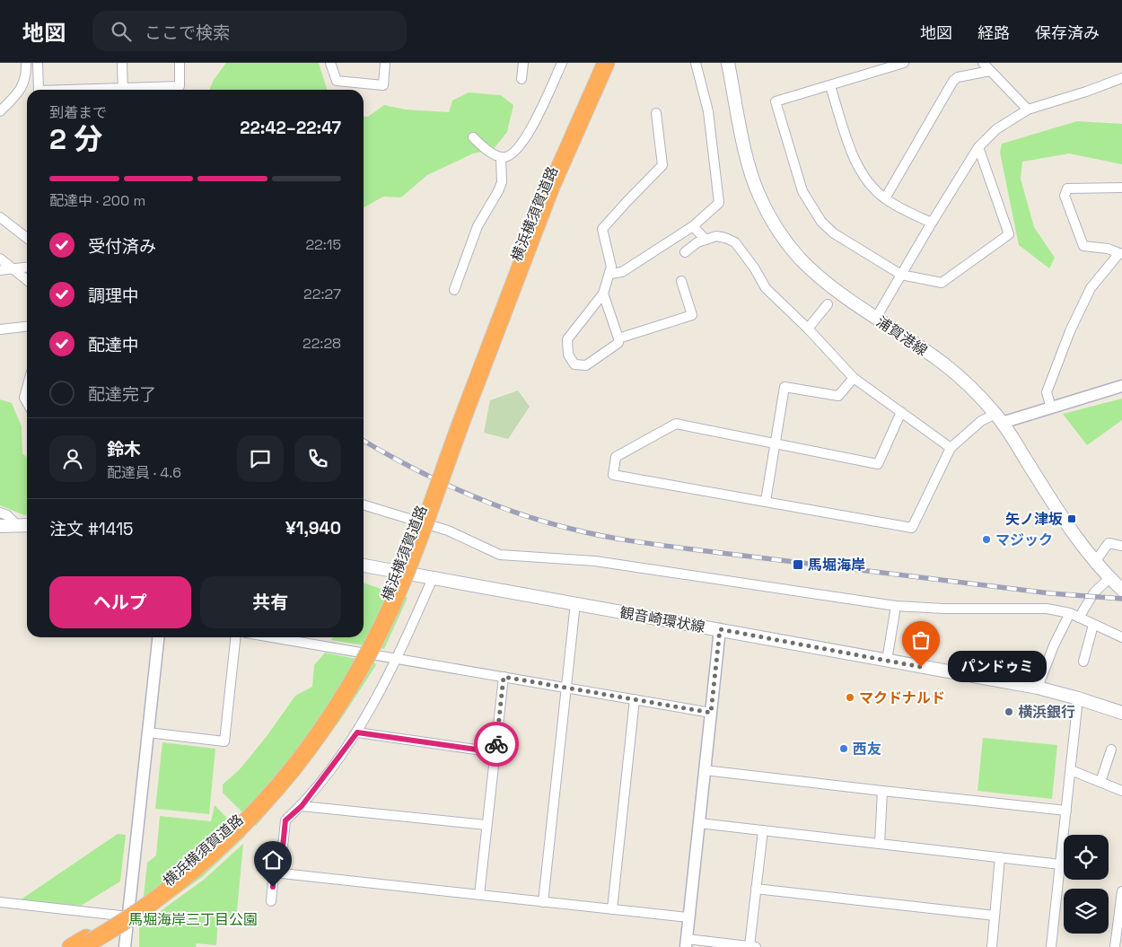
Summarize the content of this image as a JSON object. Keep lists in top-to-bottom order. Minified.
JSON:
{"streets":{"highway":["横浜横須賀道路"],"main road":["浦賀港線","観音崎環状線"]},"parks":["馬堀海岸三丁目公園"],"places":{"transit":["矢ノ津坂","馬堀海岸"],"other":["マジック","パンドゥミ","マクドナルド","横浜銀行","西友"]},"page":{"header":"地図","search":"ここで検索","nav":["地図","経路","保存済み"],"heading":["2 分","到着まで","22:42–22:47"],"panel":["鈴木","配達員 · 4.6","注文 #1415","¥1,940"],"bar":"配達中 · 200 m","list":[["受付済み","22:15"],["調理中","22:27"],["配達中","22:28"],"配達完了"],"buttons":["ヘルプ","共有"],"bubble":"パンドゥミ"}}
